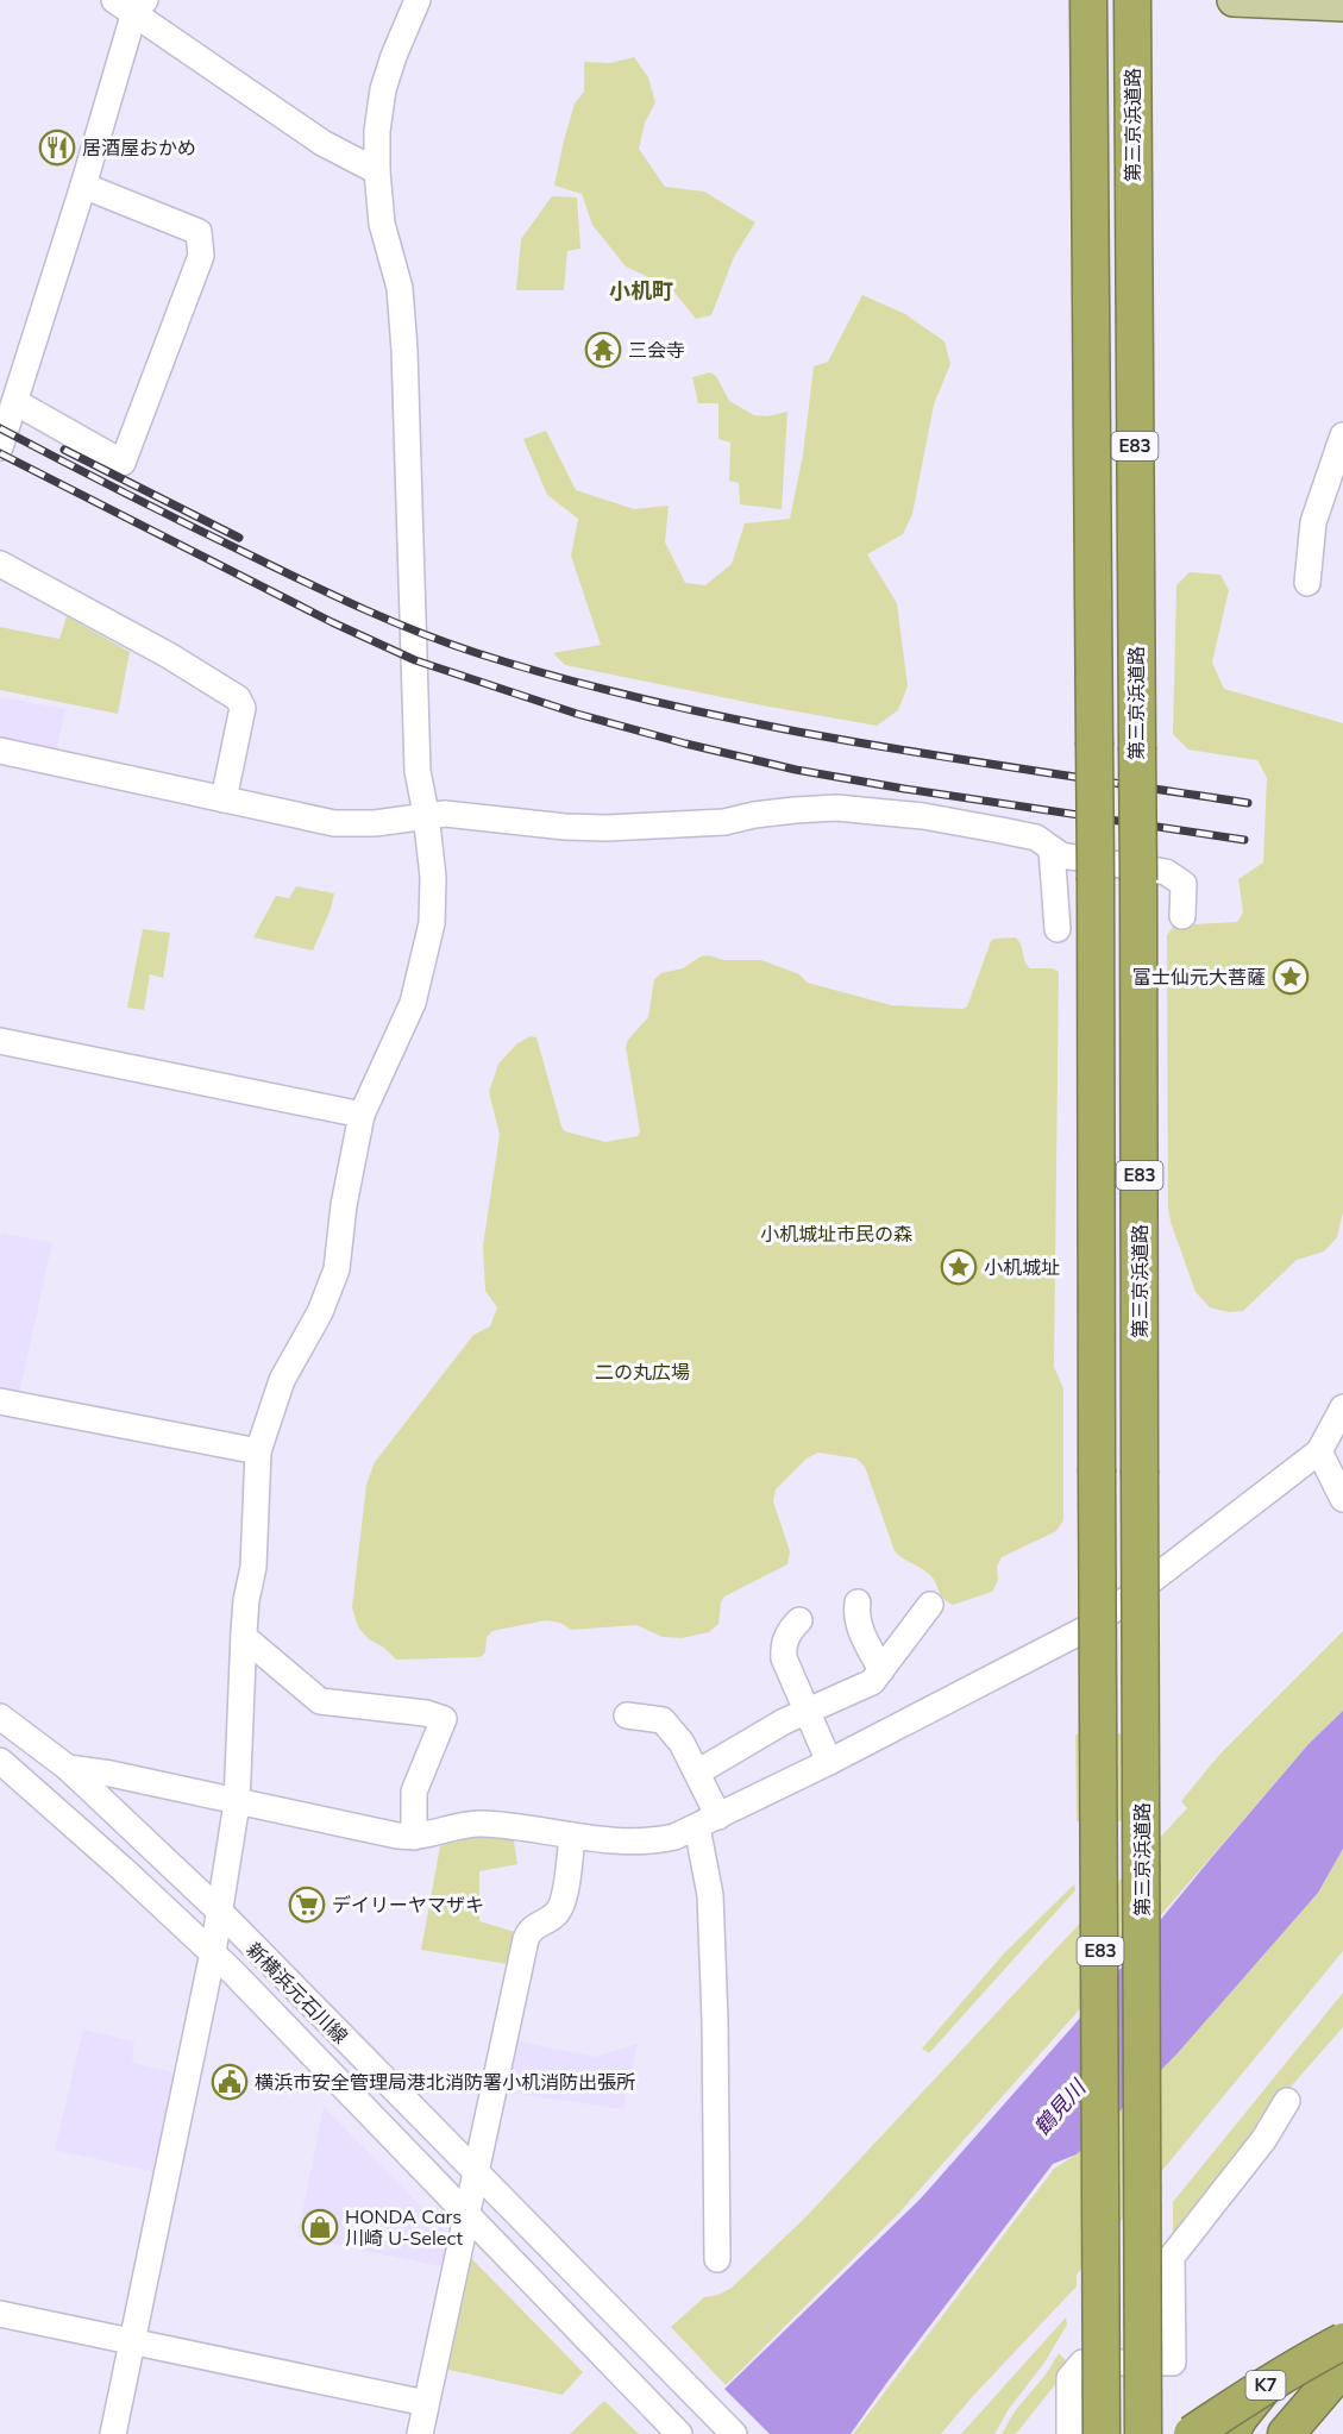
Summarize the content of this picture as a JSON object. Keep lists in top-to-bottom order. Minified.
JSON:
{"streets":{"highway":["第三京浜道路","E83","K7"],"street":["新横浜元石川線"]},"districts":["小机町"],"water":["鶴見川"],"parks":["小机城址市民の森","二の丸広場"],"places":{"restaurant":["居酒屋おかめ"],"temple":["三会寺"],"place":["富士仙元大菩薩","小机城址"],"supermarket":["デイリーヤマザキ"],"public building":["横浜市安全管理局港北消防署小机消防出張所"],"shop":["HONDA Cars 川崎 U-Select"]}}
